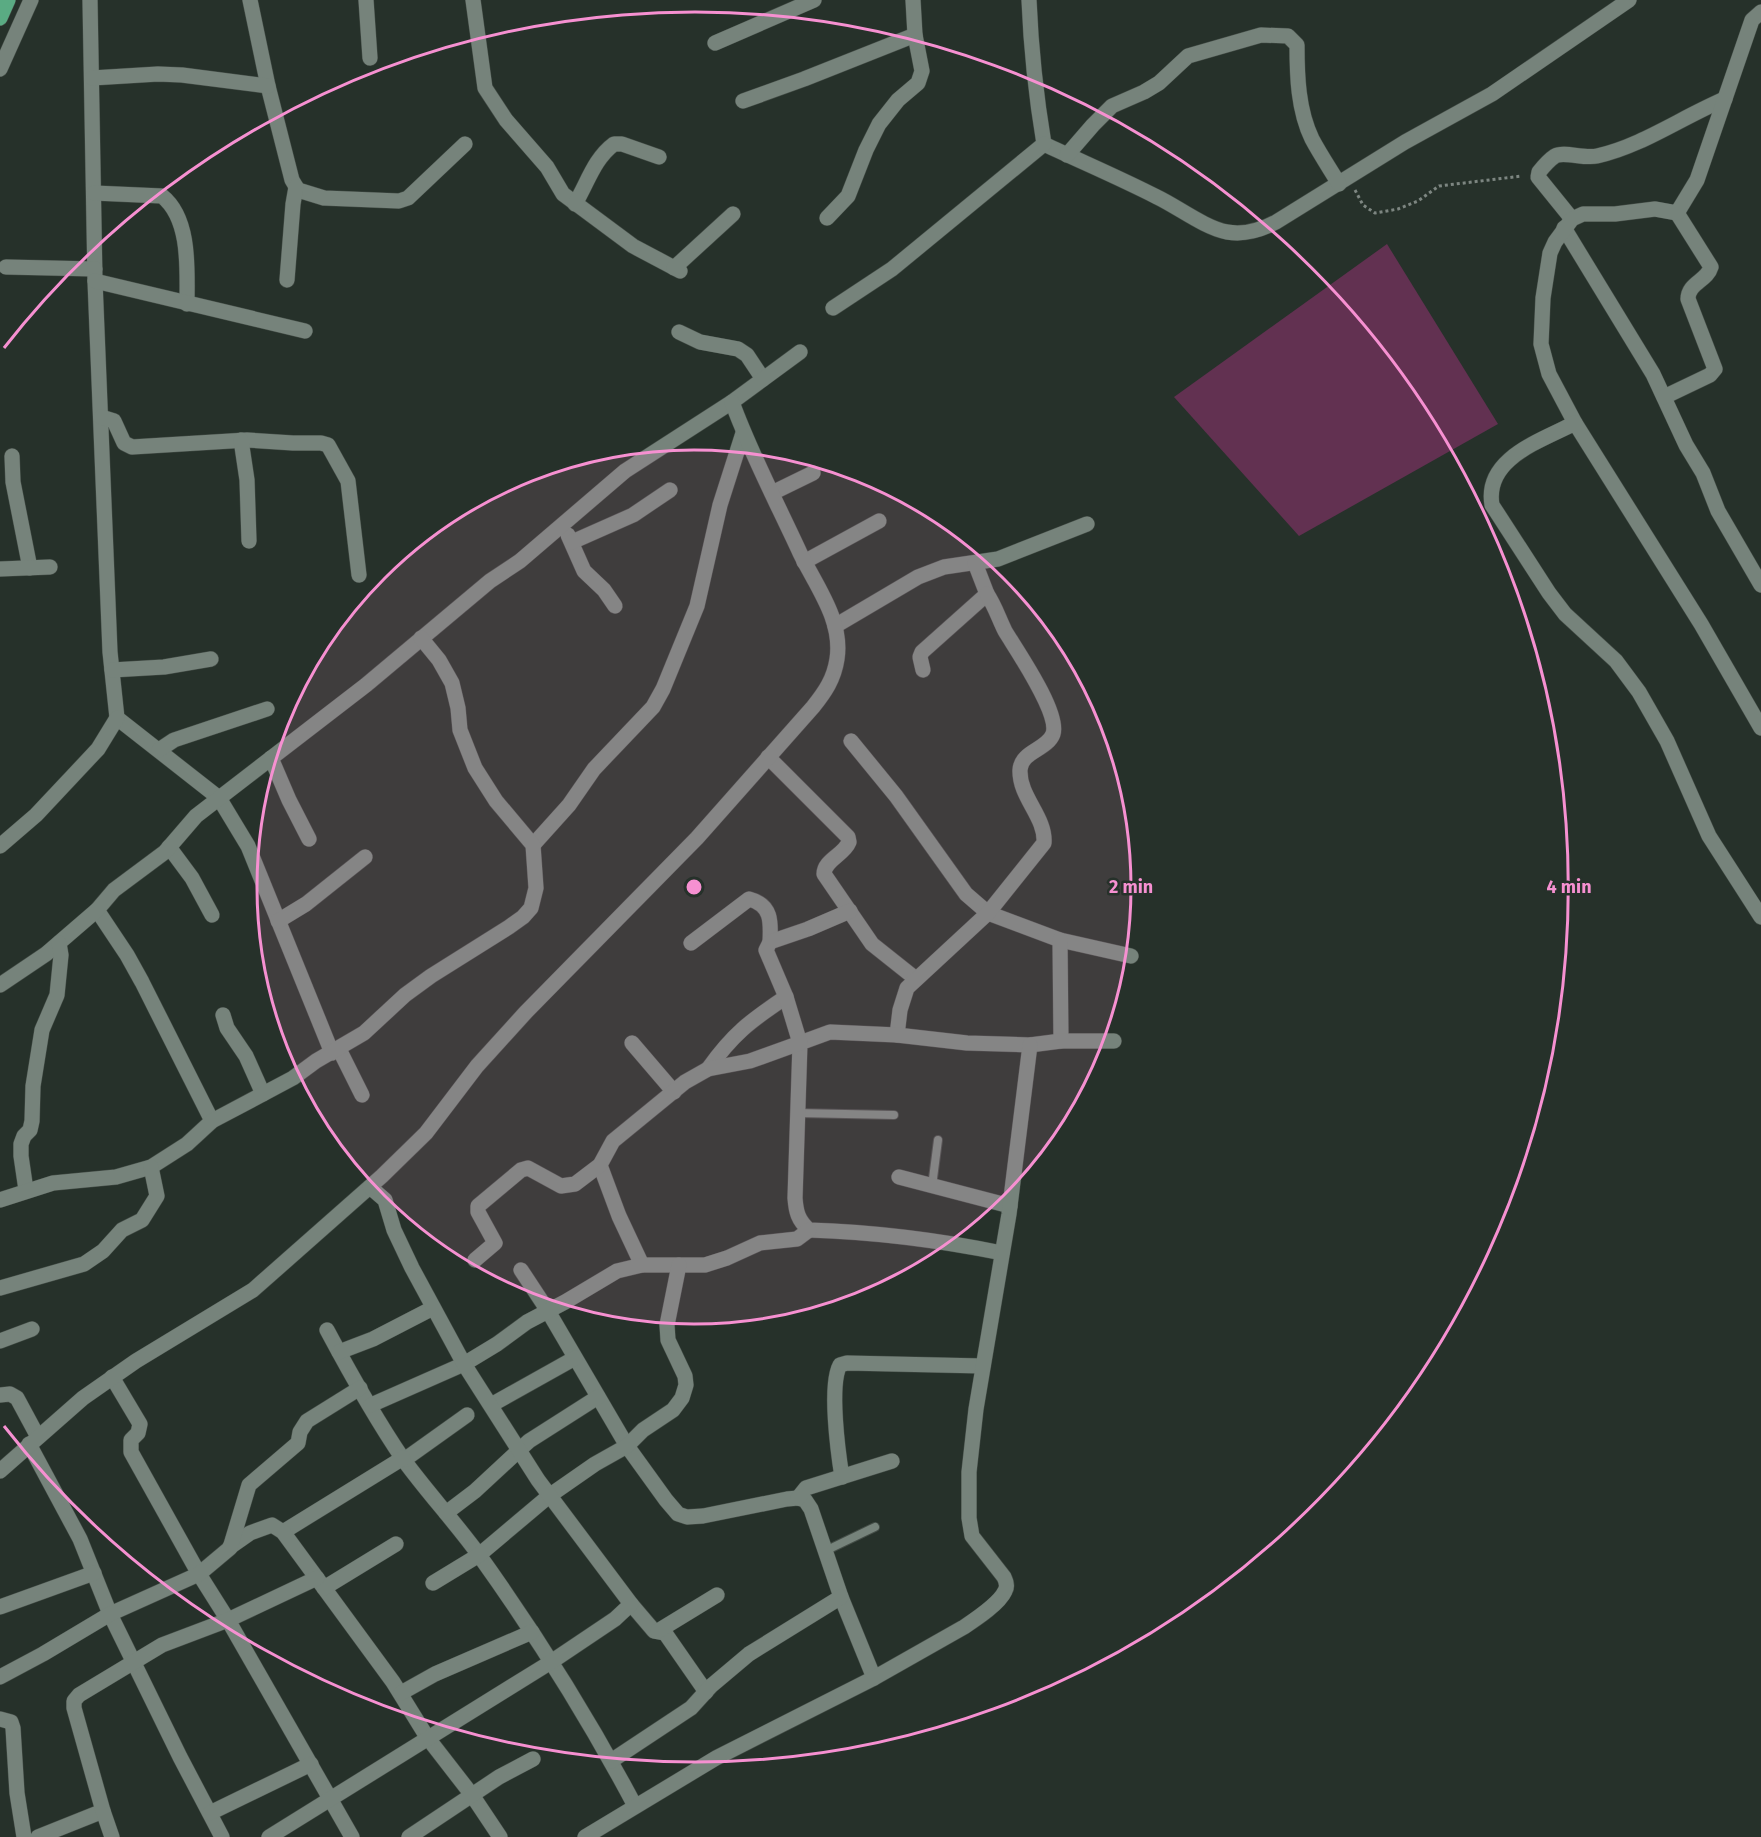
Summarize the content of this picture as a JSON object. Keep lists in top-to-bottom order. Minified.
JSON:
{"rings":["2 min","4 min"]}
